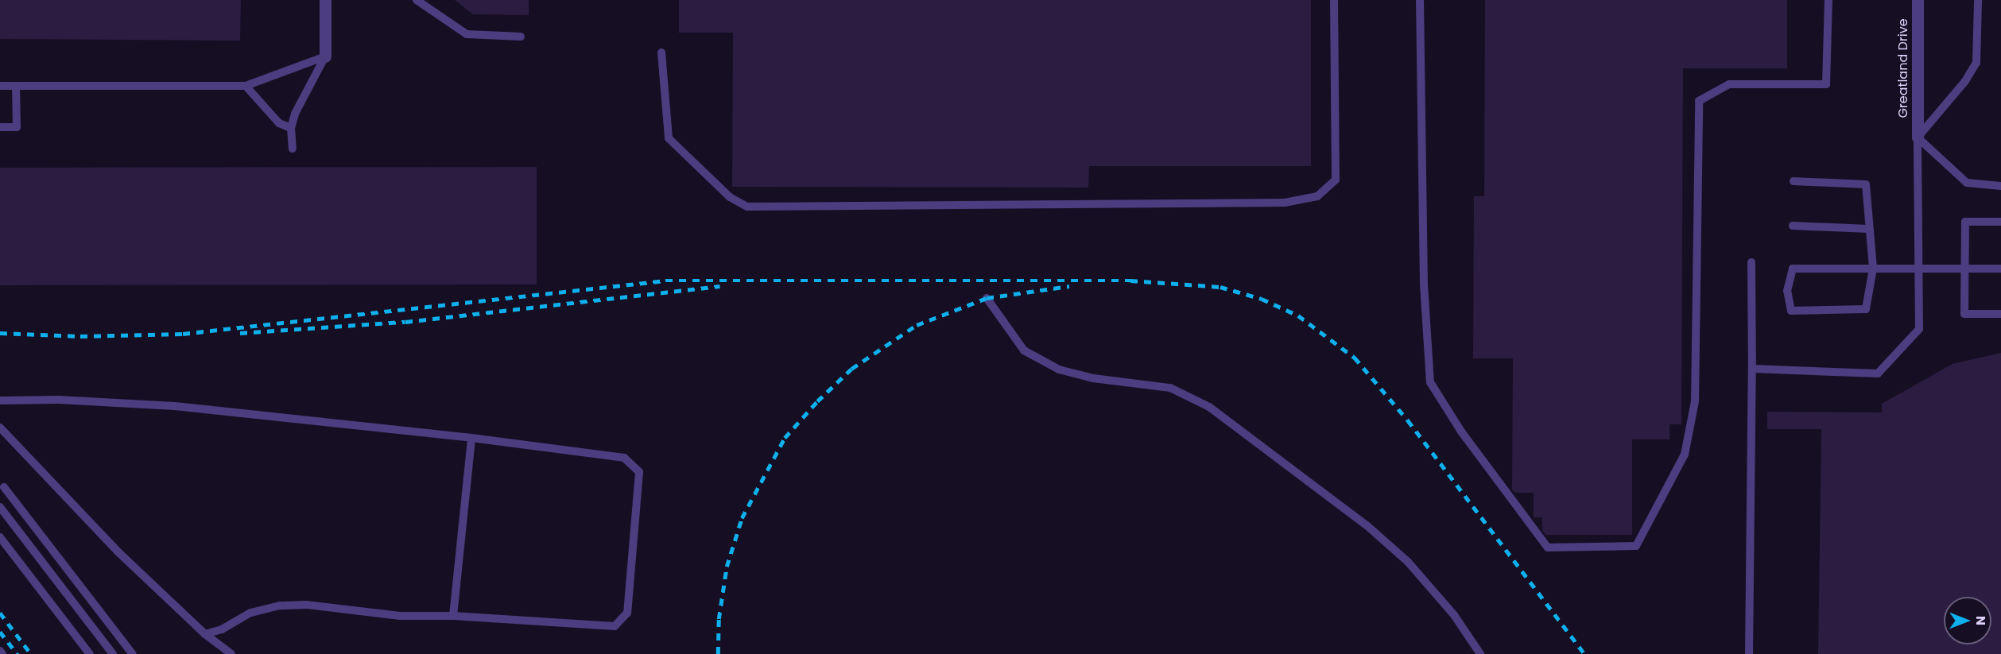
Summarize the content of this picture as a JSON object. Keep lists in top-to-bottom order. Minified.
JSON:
{"streets":{"street":["Greatland Drive"]},"north":"right"}
